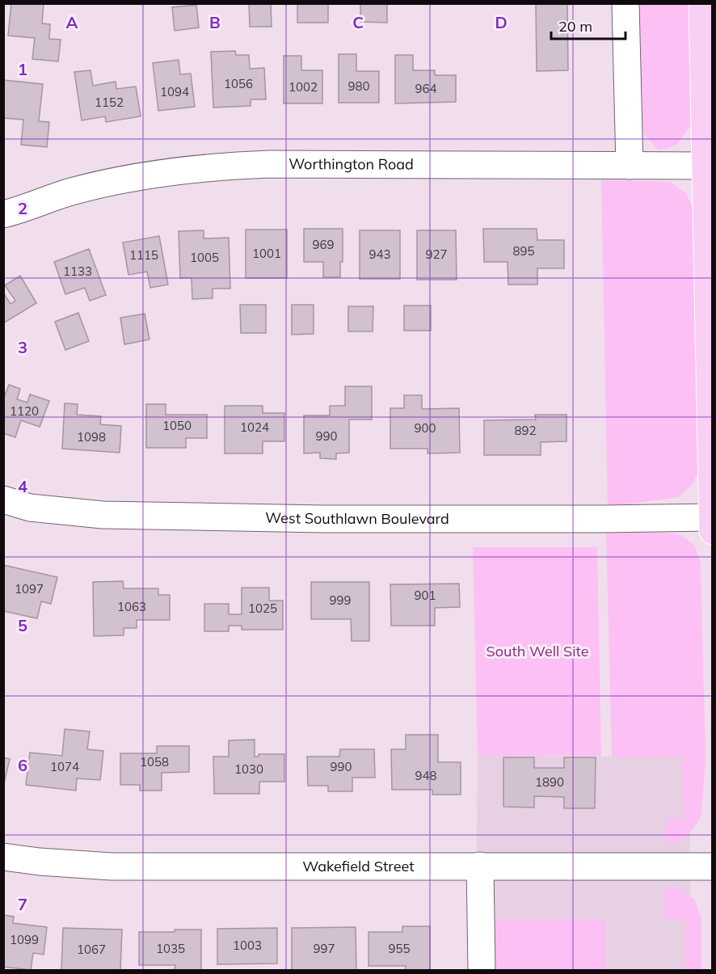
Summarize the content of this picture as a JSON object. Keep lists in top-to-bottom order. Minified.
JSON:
{"streets":{"street":["Worthington Road","West Southlawn Boulevard","Wakefield Street"]},"parks":["South Well Site"],"house_numbers":["1056","980","1002","964","1094","1152","969","895","1001","943","927","1115","1005","1133","1120","1050","1024","900","892","990","1098","1097","901","999","1063","1025","1058","1074","990","1030","948","1890","1099","1003","1035","997","955","1067"],"scale_bar":"20 m","grid":{"columns":["A","B","C","D"],"rows":["1","2","3","4","5","6","7"]}}
